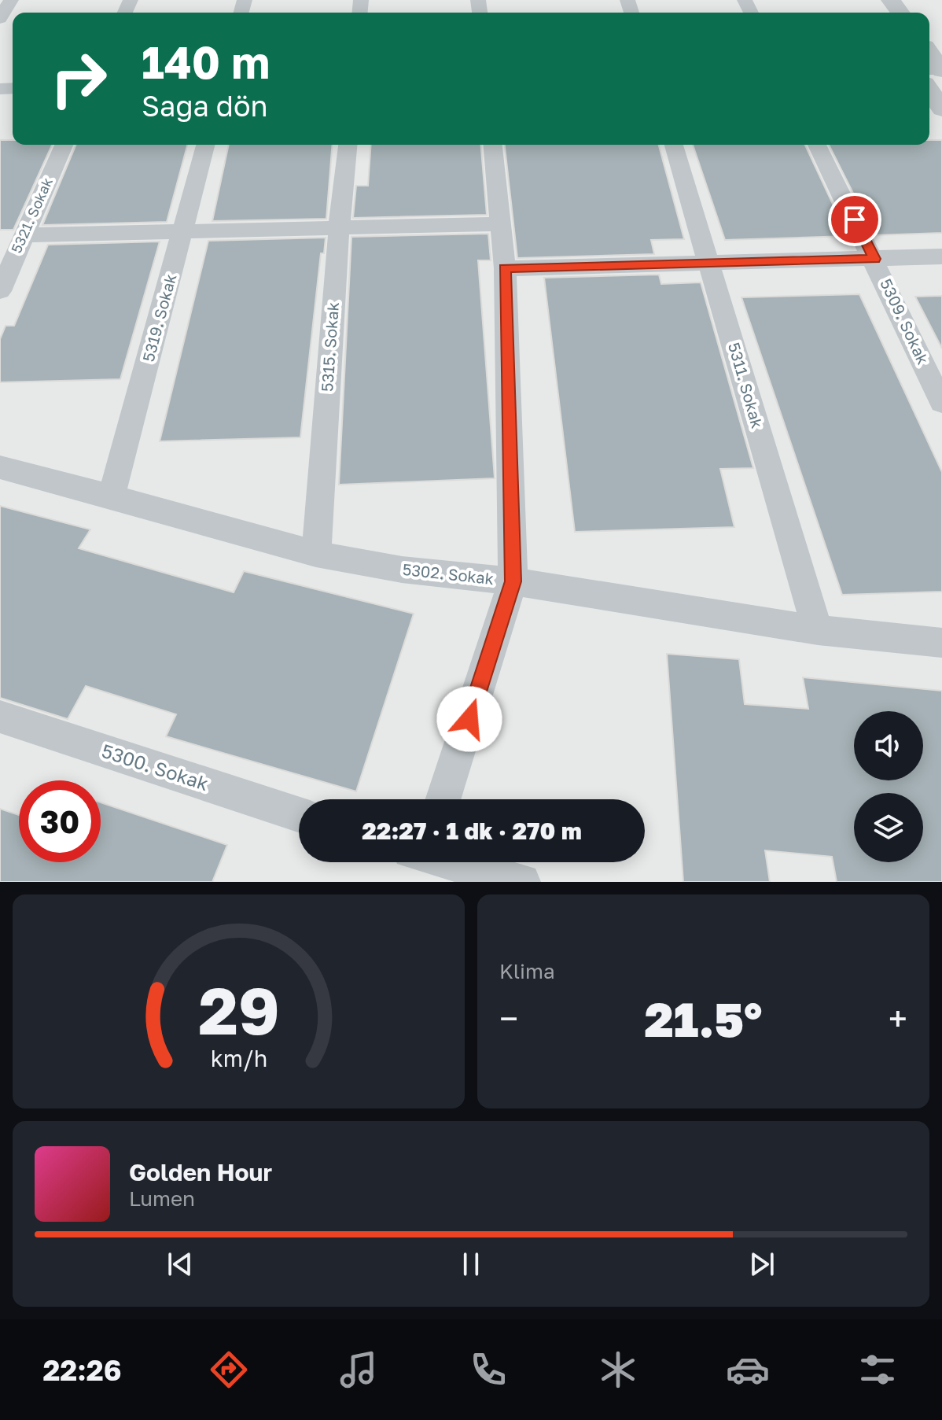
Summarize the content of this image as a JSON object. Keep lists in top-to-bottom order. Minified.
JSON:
{"streets":{"street":["5321. Sokak","5319. Sokak","5309. Sokak","5315. Sokak","5311. Sokak","5302. Sokak","5300. Sokak"]},"crossings":[["5319. Sokak","5302. Sokak"],["5315. Sokak","5302. Sokak"],["5311. Sokak","5302. Sokak"]],"page":{"turn":["140 m","Sağa dön"],"limit":"30","trip":"22:27 · 1 dk · 270 m","tile":"Klima","heat":["−","21.5°","+"],"song":["Golden Hour","Lumen"],"tabs":"22:26","gauge":["29","km/h"]}}
